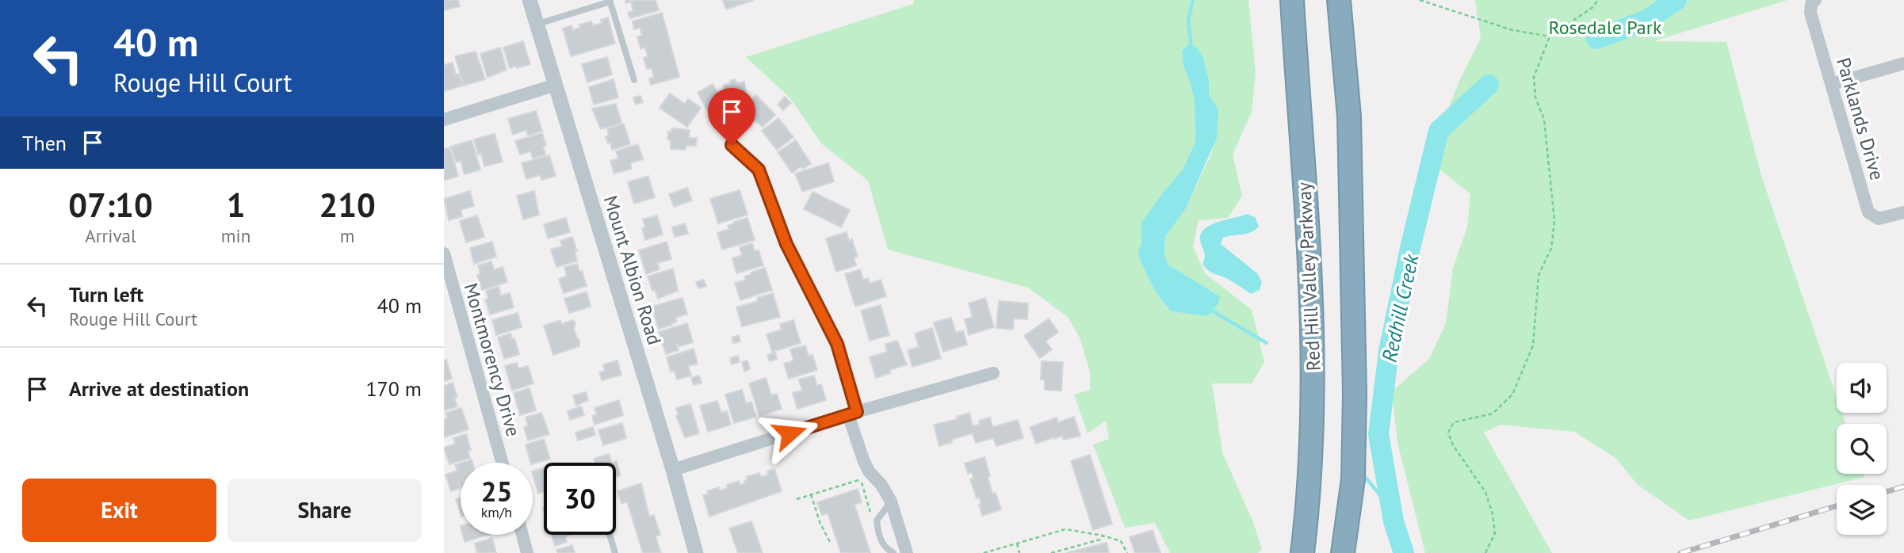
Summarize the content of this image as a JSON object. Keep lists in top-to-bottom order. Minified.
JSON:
{"streets":{"highway":["Red Hill Valley Parkway"],"street":["Parklands Drive","Mount Albion Road","Montmorency Drive"]},"water":["Redhill Creek"],"parks":["Rosedale Park"],"page":{"turn":["40 m","Rouge Hill Court"],"then":"Then","eta":["07:10","Arrival","1","min","210","m"],"list":[{"name":"Turn left","note":"Rouge Hill Court","value":"40 m"},{"name":"Arrive at destination","value":"170 m"}],"speed":"25 km/h","limit":"30","buttons":["Exit","Share"]}}
